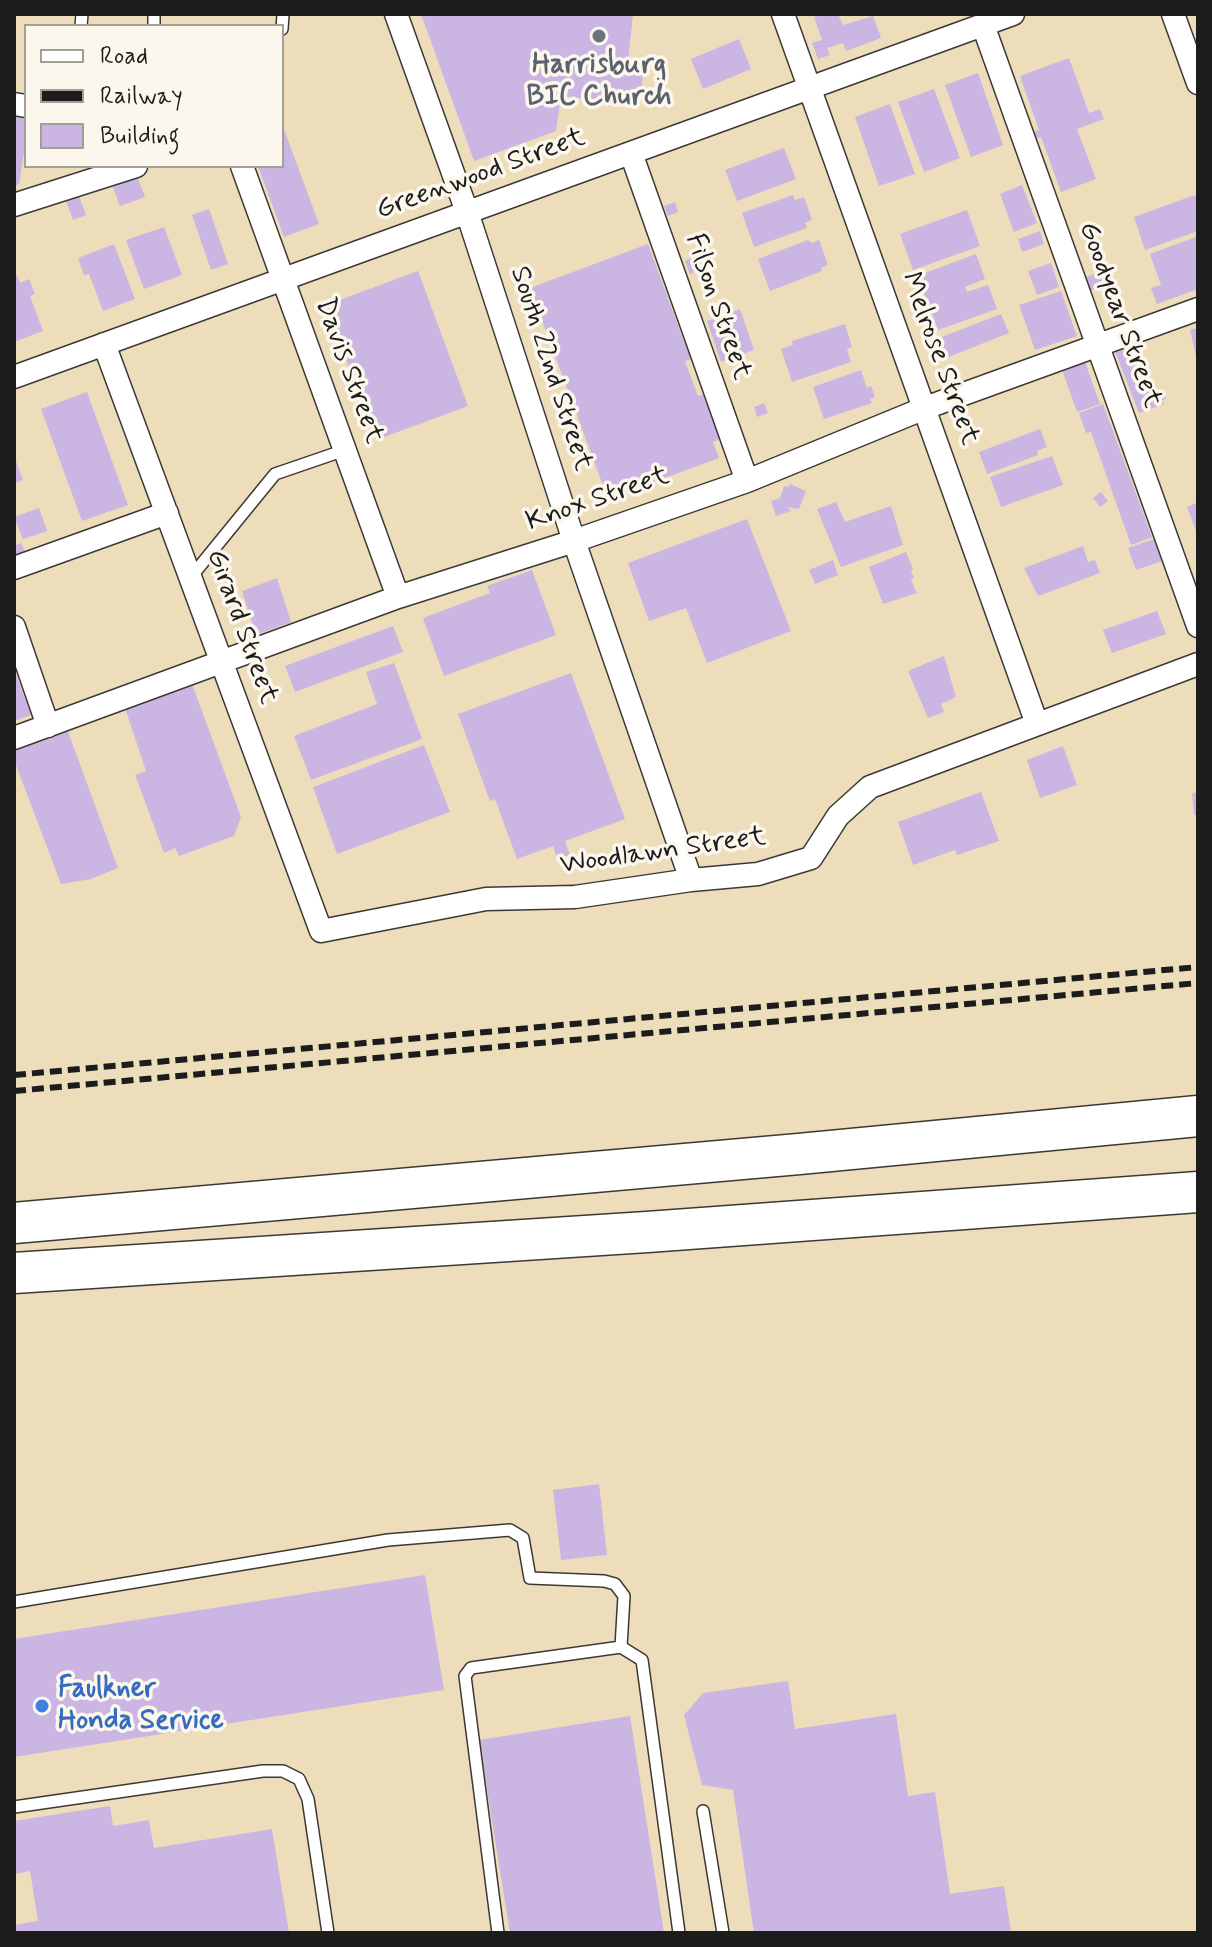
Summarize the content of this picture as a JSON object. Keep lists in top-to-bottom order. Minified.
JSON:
{"streets":{"street":["Greenwood Street","Filson Street","Goodyear Street","Melrose Street","South 22nd Street","Davis Street","Knox Street","Girard Street","Woodlawn Street"]},"crossings":[["Greenwood Street","Filson Street"],["Greenwood Street","Goodyear Street"],["Greenwood Street","Melrose Street"],["Greenwood Street","South 22nd Street"],["Greenwood Street","Davis Street"],["Greenwood Street","Girard Street"],["Filson Street","Knox Street"],["Goodyear Street","Knox Street"],["Melrose Street","Knox Street"],["Melrose Street","Woodlawn Street"],["South 22nd Street","Knox Street"],["South 22nd Street","Woodlawn Street"],["Davis Street","Knox Street"],["Knox Street","Girard Street"],["Girard Street","Woodlawn Street"]],"places":["Harrisburg BIC Church","Faulkner Honda Service"],"legend":["Road","Railway","Building"]}
